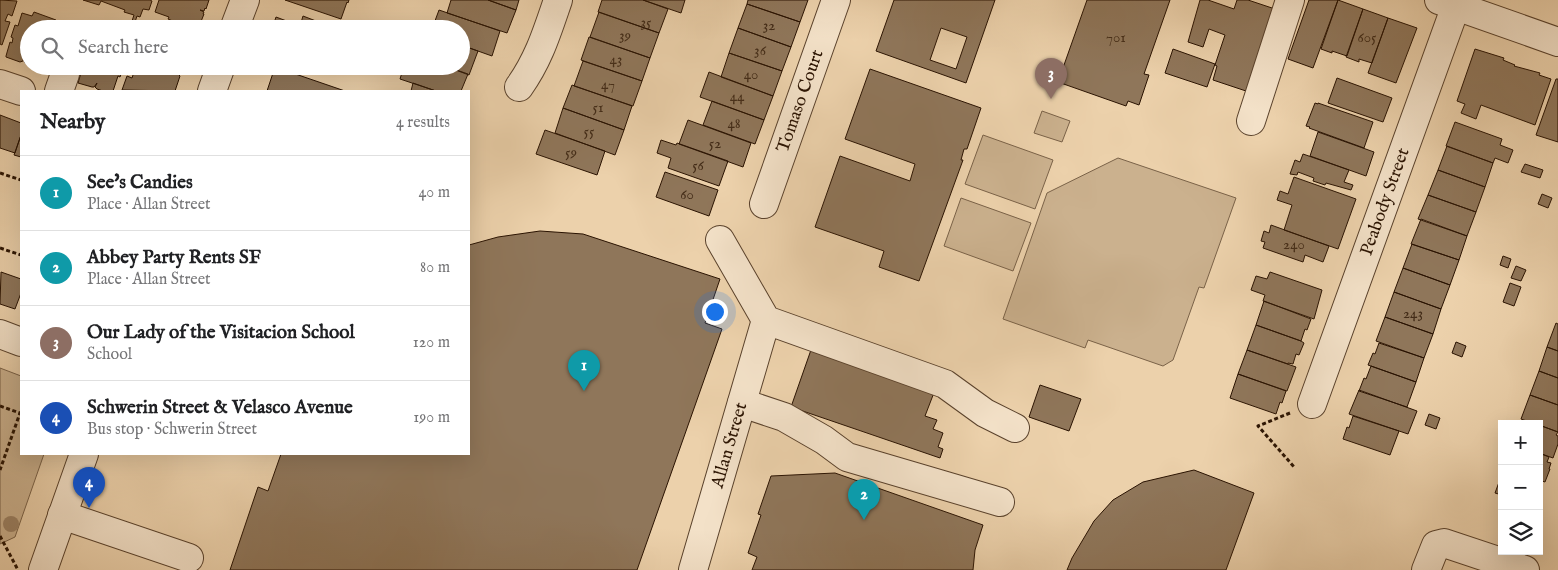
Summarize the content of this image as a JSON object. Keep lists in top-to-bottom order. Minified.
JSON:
{"streets":{"street":["Tomaso Court","Peabody Street","Allan Street"]},"house_numbers":["35","32","39","701","605","36","43","40","47","44","51","48","55","52","59","56","60","240","243"],"page":{"search":"Search here","pins":["3","1","4","2"],"heading":["Nearby","4 results"],"list":[{"mark":"1","name":"See's Candies","note":"Place · Allan Street","value":"40 m"},{"mark":"2","name":"Abbey Party Rents SF","note":"Place · Allan Street","value":"80 m"},{"mark":"3","name":"Our Lady of the Visitacion School","note":"School","value":"120 m"},{"mark":"4","name":"Schwerin Street & Velasco Avenue","note":"Bus stop · Schwerin Street","value":"190 m"}],"map_buttons":["+","−"]}}
